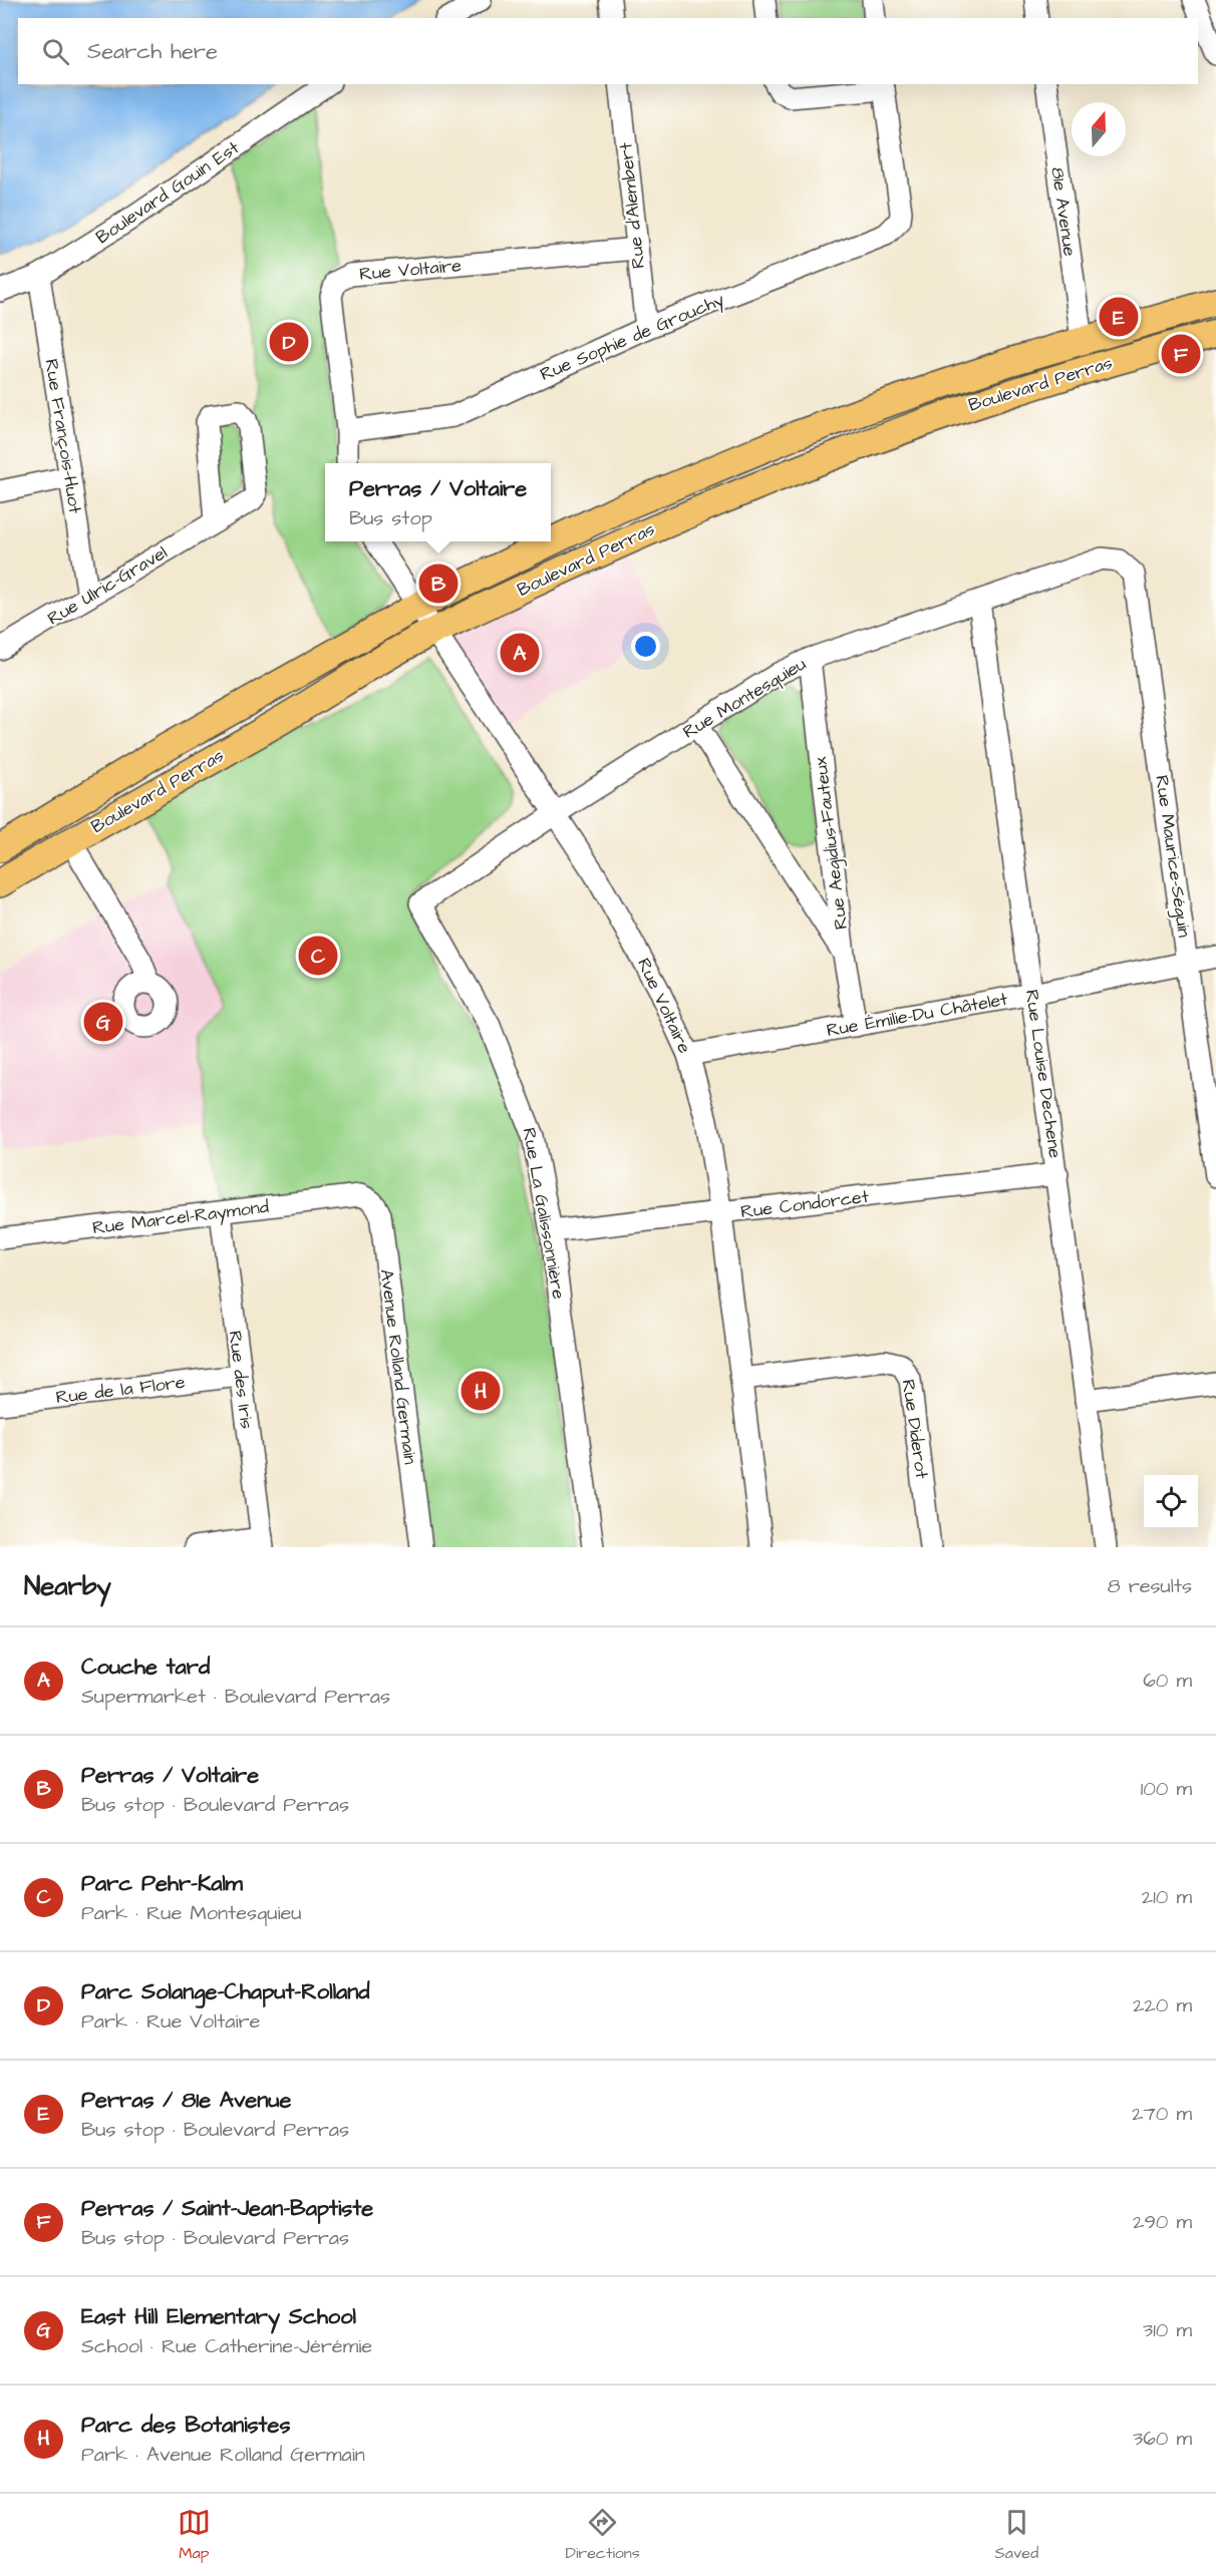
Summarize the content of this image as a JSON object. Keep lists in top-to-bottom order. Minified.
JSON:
{"streets":{"main road":["Boulevard Perras"],"street":["Boulevard Gouin Est","Rue d'Alembert","81e Avenue","Rue Voltaire","Rue Sophie de Grouchy","Rue François-Huot","Rue Ulric-Gravel","Rue Montesquieu","Rue Aegidius-Fauteux","Rue Maurice-Séguin","Rue Émilie-Du Châtelet","Rue Louise Dechene","Rue Condorcet","Rue La Galissonnière","Rue Marcel-Raymond","Avenue Rolland Germain","Rue des Iris","Rue de la Flore","Rue Diderot"]},"crossings":[["Boulevard Gouin Est","Rue François-Huot"],["Rue d'Alembert","Rue Voltaire"],["Rue d'Alembert","Rue Sophie de Grouchy"],["81e Avenue","Boulevard Perras"],["Rue Voltaire","Rue Sophie de Grouchy"],["Rue Voltaire","Boulevard Perras"],["Rue Voltaire","Rue Montesquieu"],["Rue Voltaire","Rue Émilie-Du Châtelet"],["Rue Voltaire","Rue Condorcet"],["Rue Voltaire","Rue Diderot"],["Rue François-Huot","Rue Ulric-Gravel"],["Rue Montesquieu","Rue Aegidius-Fauteux"],["Rue Montesquieu","Rue Maurice-Séguin"],["Rue Montesquieu","Rue Louise Dechene"],["Rue Montesquieu","Rue La Galissonnière"],["Rue Aegidius-Fauteux","Rue Émilie-Du Châtelet"],["Rue Maurice-Séguin","Rue Émilie-Du Châtelet"],["Rue Émilie-Du Châtelet","Rue Louise Dechene"],["Rue Louise Dechene","Rue Condorcet"],["Rue Condorcet","Rue La Galissonnière"],["Rue Marcel-Raymond","Avenue Rolland Germain"],["Rue Marcel-Raymond","Rue des Iris"],["Rue des Iris","Rue de la Flore"]],"north":"top","page":{"search":"Search here","pins":["E","D","F","B","A","C","G","H"],"popup":["Perras / Voltaire","Bus stop"],"heading":["Nearby","8 results"],"list":[{"mark":"A","name":"Couche tard","note":"Supermarket · Boulevard Perras","value":"60 m"},{"mark":"B","name":"Perras / Voltaire","note":"Bus stop · Boulevard Perras","value":"100 m"},{"mark":"C","name":"Parc Pehr-Kalm","note":"Park · Rue Montesquieu","value":"210 m"},{"mark":"D","name":"Parc Solange-Chaput-Rolland","note":"Park · Rue Voltaire","value":"220 m"},{"mark":"E","name":"Perras / 81e Avenue","note":"Bus stop · Boulevard Perras","value":"270 m"},{"mark":"F","name":"Perras / Saint-Jean-Baptiste","note":"Bus stop · Boulevard Perras","value":"290 m"},{"mark":"G","name":"East Hill Elementary School","note":"School · Rue Catherine-Jérémie","value":"310 m"},{"mark":"H","name":"Parc des Botanistes","note":"Park · Avenue Rolland Germain","value":"360 m"}],"nav":["Map","Directions","Saved"]}}
